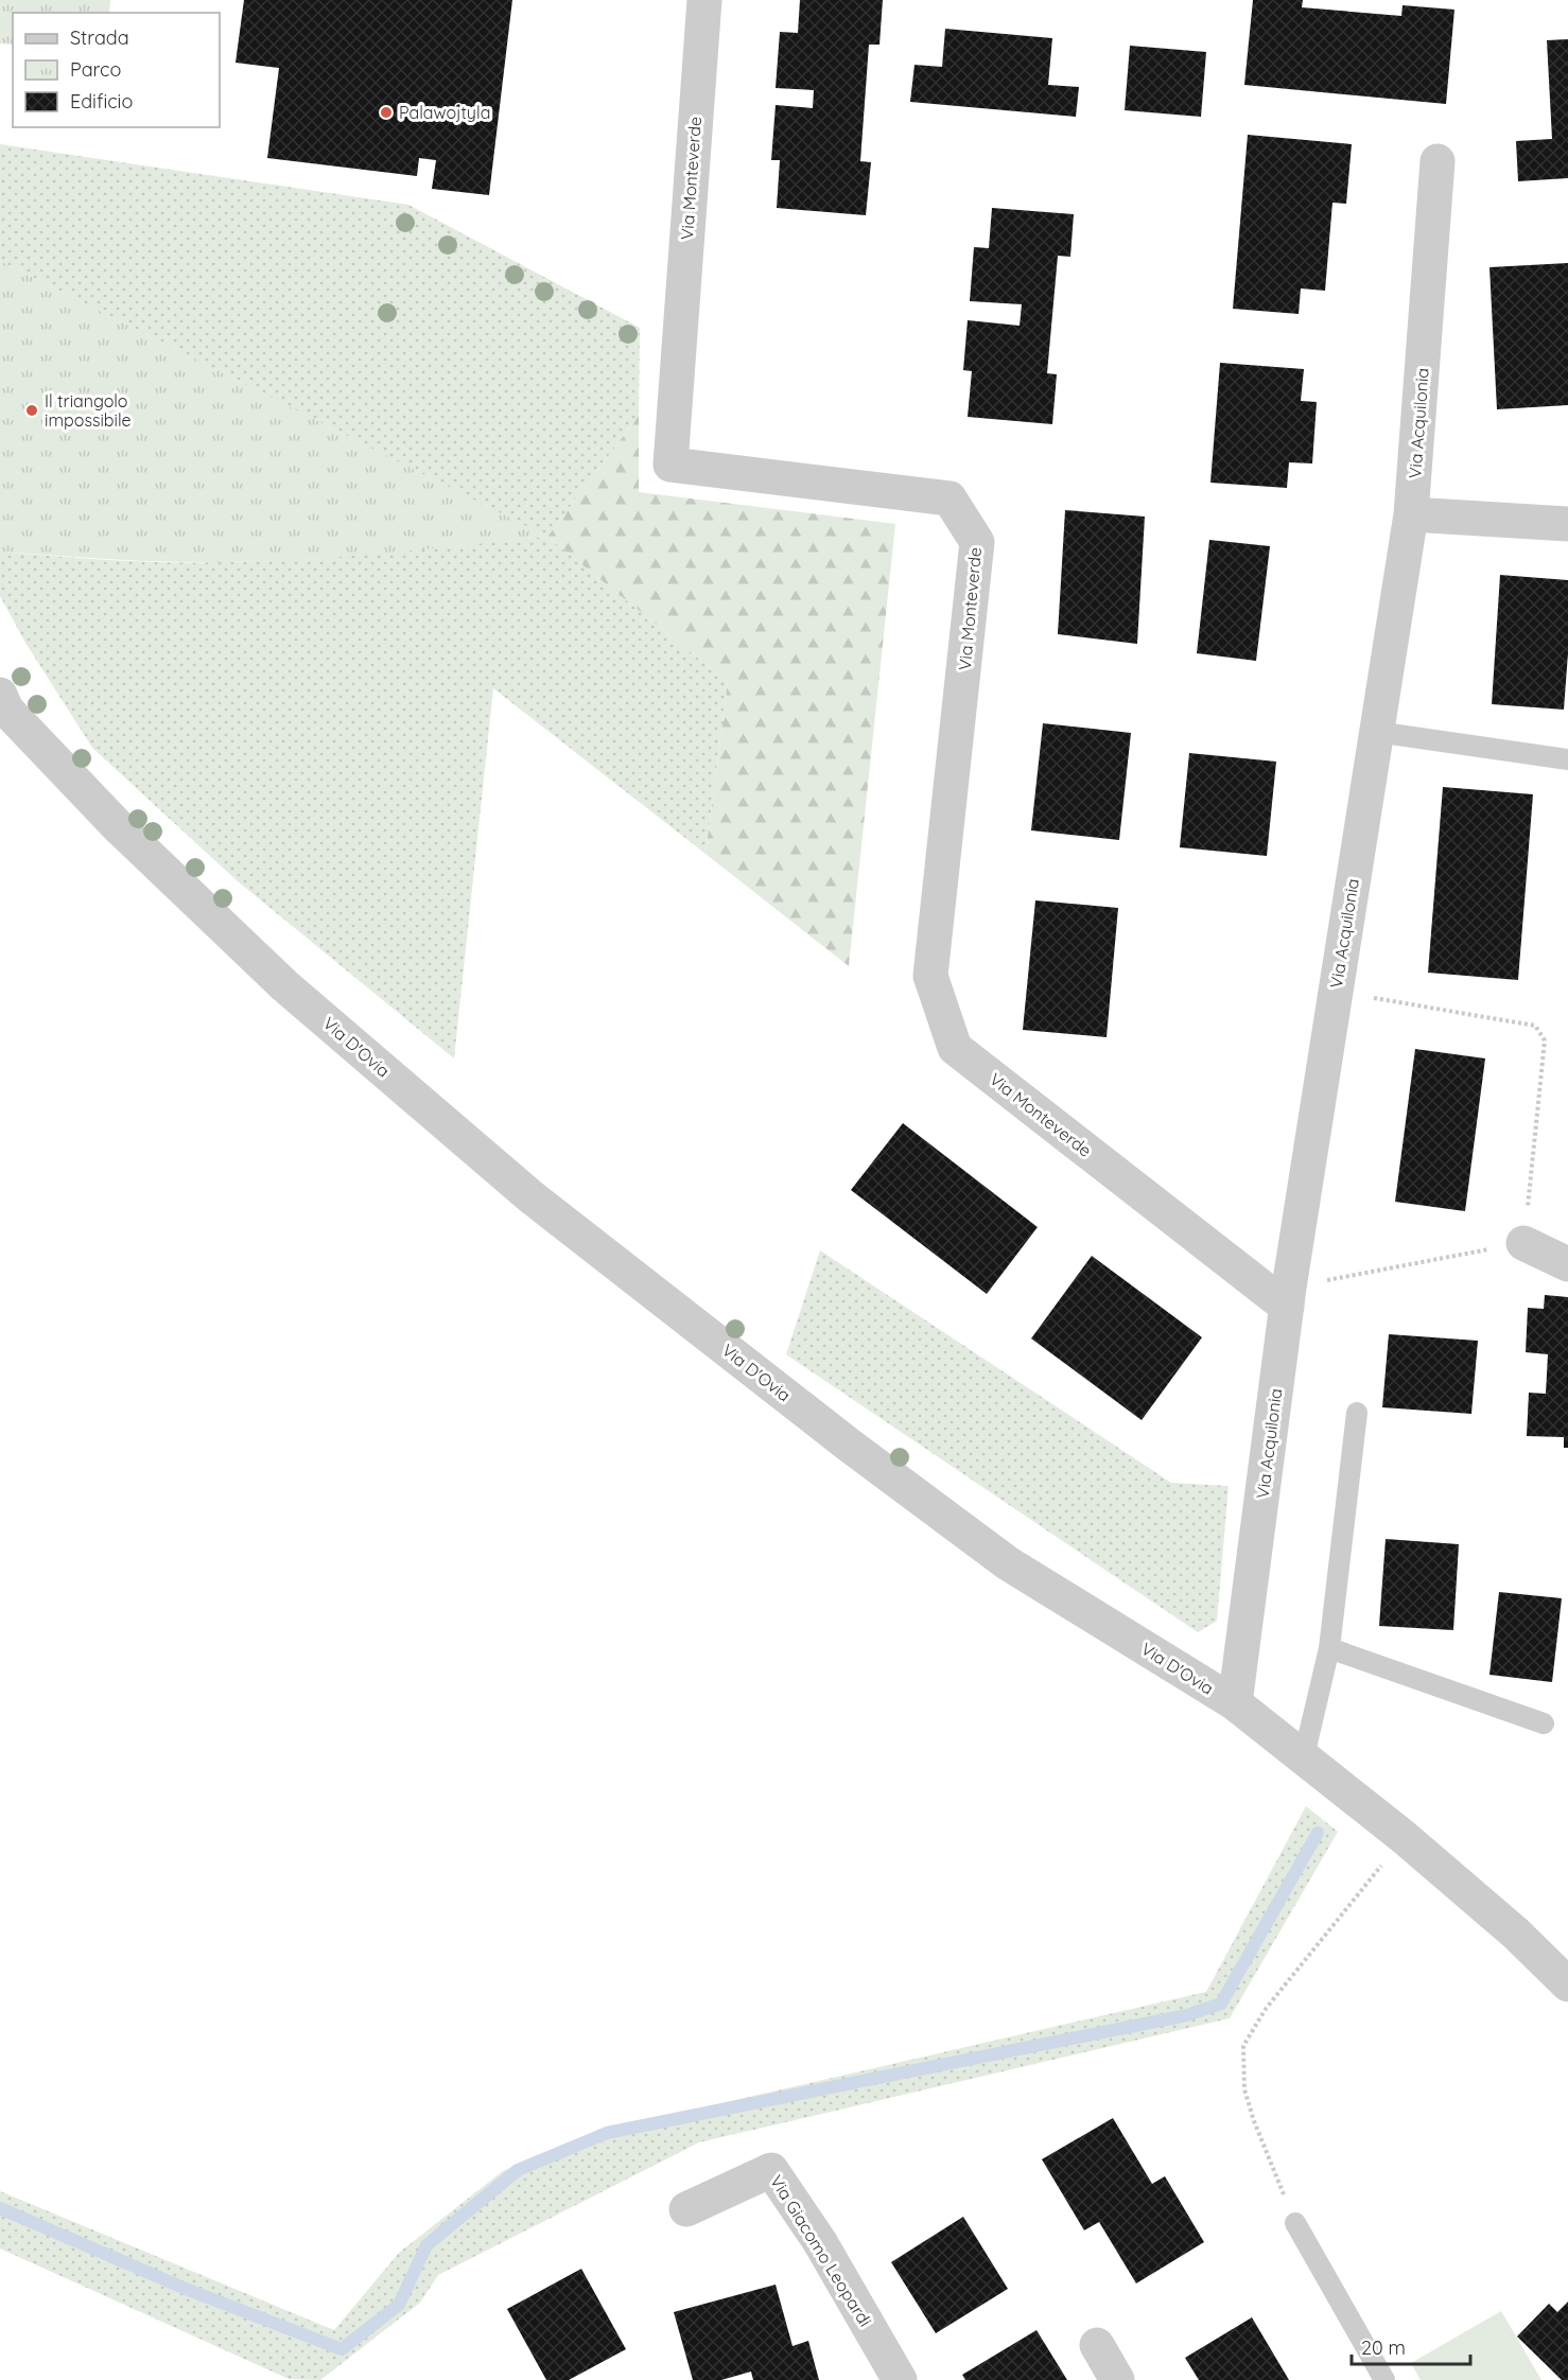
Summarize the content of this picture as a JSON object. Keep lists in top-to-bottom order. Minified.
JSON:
{"streets":{"street":["Via Monteverde","Via Acquilonia","Via D'Ovia","Via Giacomo Leopardi"]},"crossings":[["Via Monteverde","Via Acquilonia"],["Via Acquilonia","Via D'Ovia"]],"places":["Palawojtyla","Il triangolo impossibile"],"legend":["Strada","Parco","Edificio"],"scale_bar":"20 m"}
